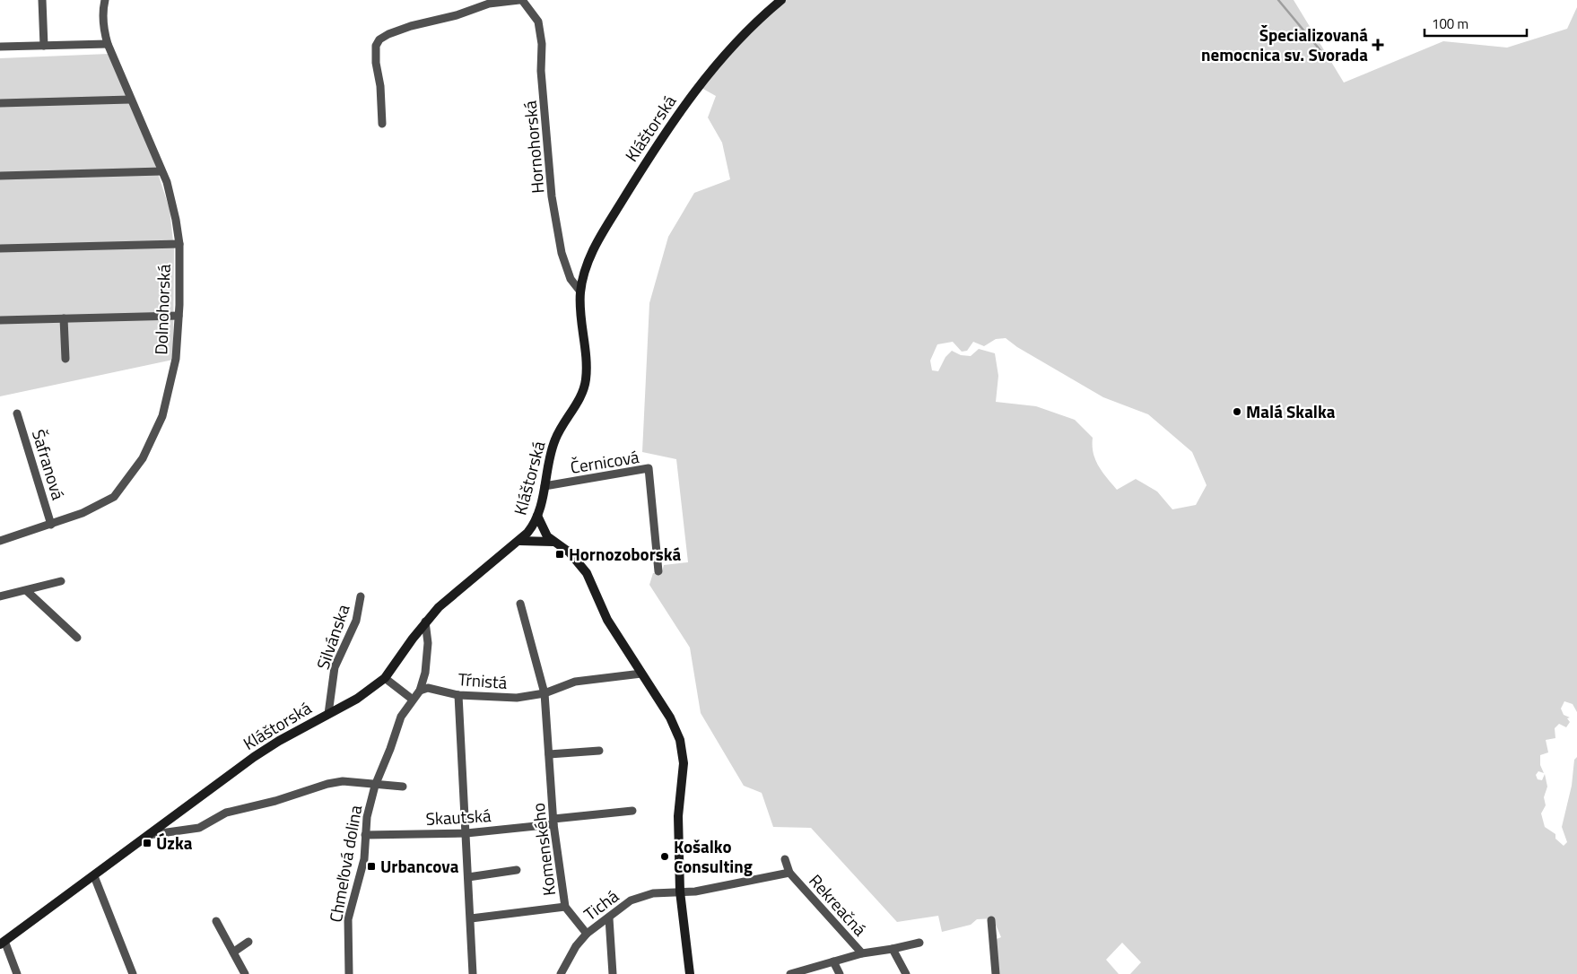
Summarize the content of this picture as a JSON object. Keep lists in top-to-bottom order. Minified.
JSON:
{"streets":{"street":["Kláštorská","Hornohorská","Dolnohorská","Černicová","Šafranová","Silvánska","Tŕnistá","Skautská","Komenského","Chmeľová dolina","Tichá","Rekreačná"]},"crossings":[["Kláštorská","Hornohorská"],["Kláštorská","Černicová"],["Kláštorská","Silvánska"],["Kláštorská","Chmeľová dolina"],["Dolnohorská","Šafranová"],["Tŕnistá","Komenského"],["Tŕnistá","Chmeľová dolina"],["Skautská","Komenského"],["Skautská","Chmeľová dolina"],["Komenského","Tichá"],["Tichá","Rekreačná"]],"places":{"health":["Špecializovaná nemocnica sv. Svorada"],"other":["Malá Skalka","Košalko Consulting"],"transit":["Hornozoborská","Úzka","Urbancova"]},"scale_bar":"100 m"}
